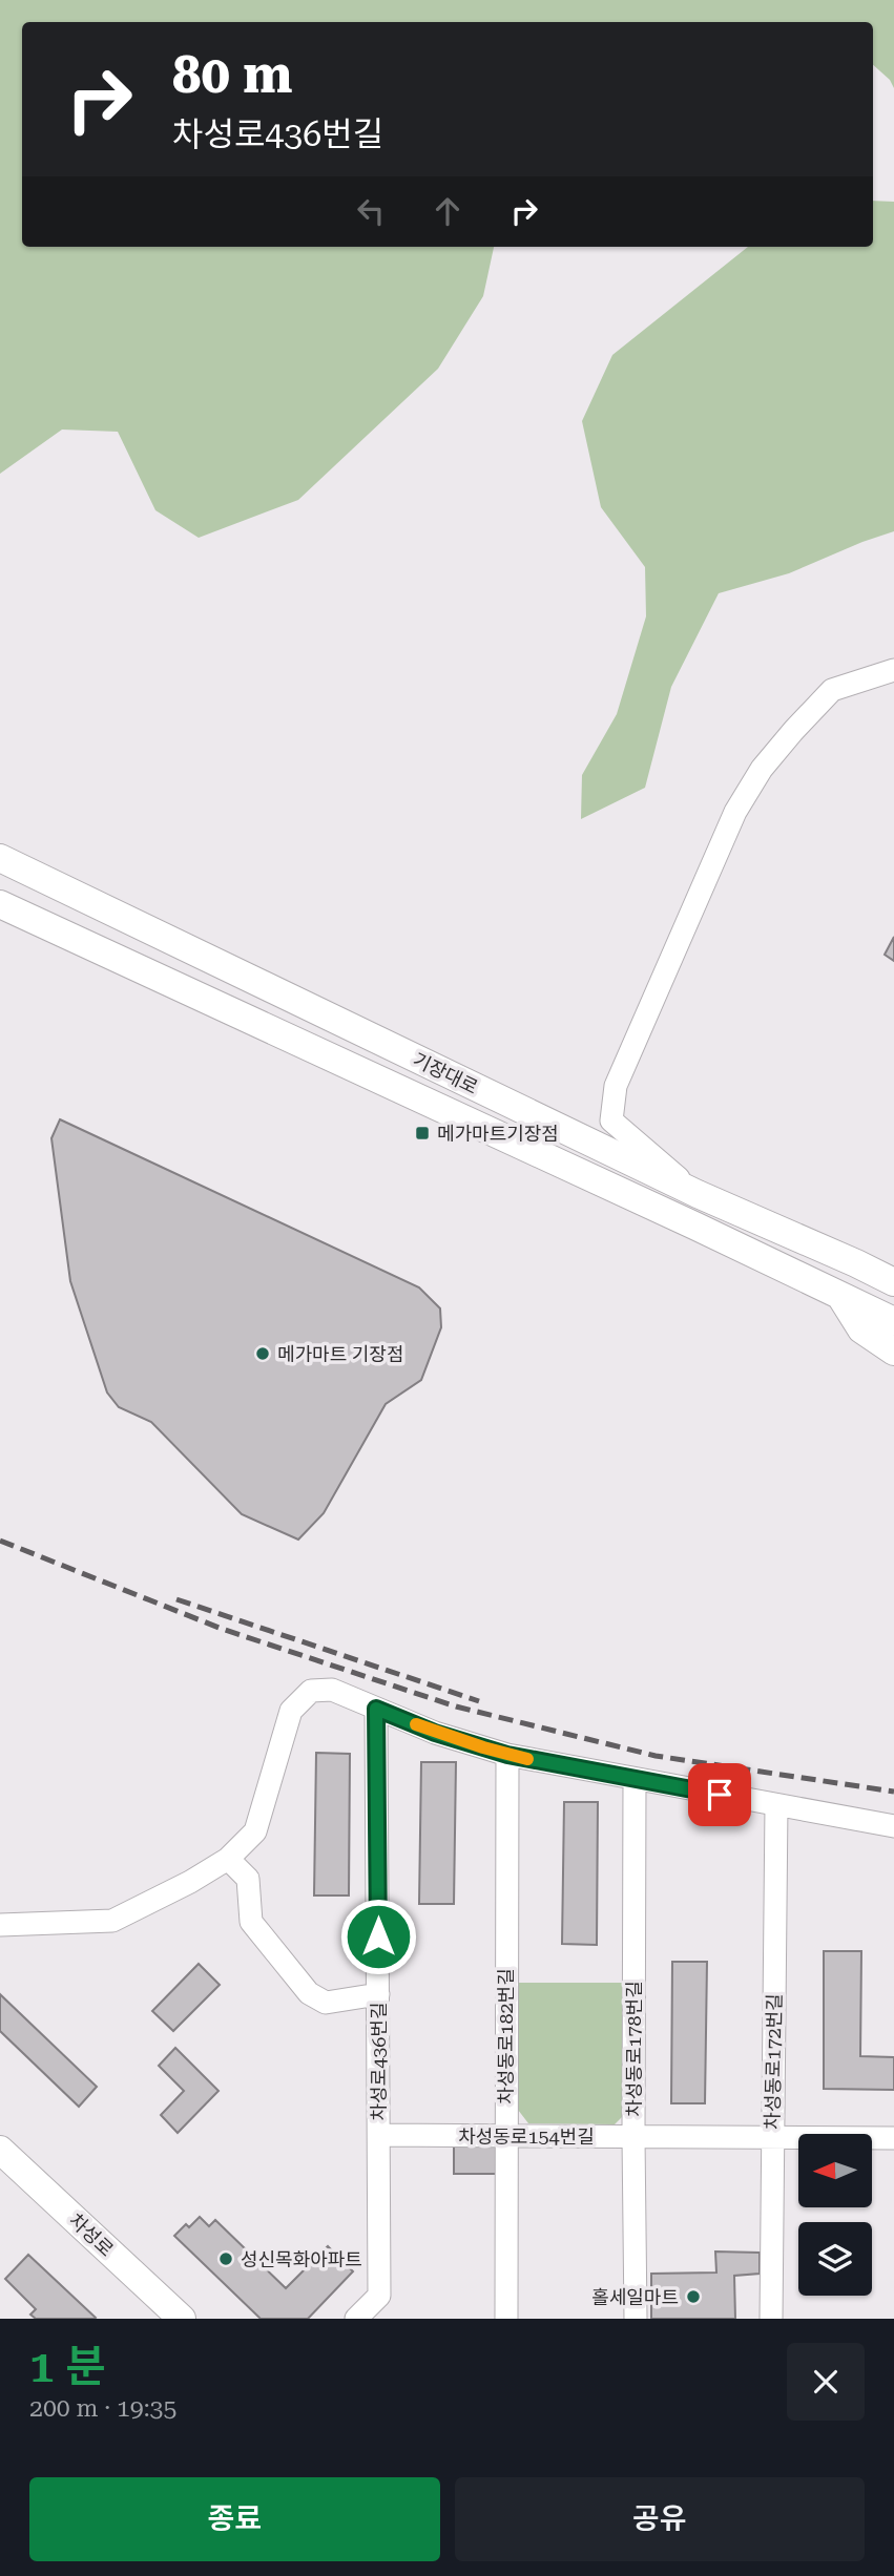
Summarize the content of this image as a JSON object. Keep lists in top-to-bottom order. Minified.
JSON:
{"streets":{"main road":["기장대로","차성로"],"street":["차성동로182번길","차성동로178번길","차성로436번길","차성동로172번길","차성동로154번길"]},"crossings":[["차성동로182번길","차성동로154번길"],["차성동로178번길","차성동로154번길"],["차성로436번길","차성동로154번길"],["차성동로172번길","차성동로154번길"]],"places":{"transit":["메가마트기장점"],"other":["메가마트 기장점","성신목화아파트","홀세일마트"]},"north":"left","page":{"turn":["80 m","차성로436번길"],"heading":["1 분","200 m · 19:35"],"buttons":["종료","공유"]}}
